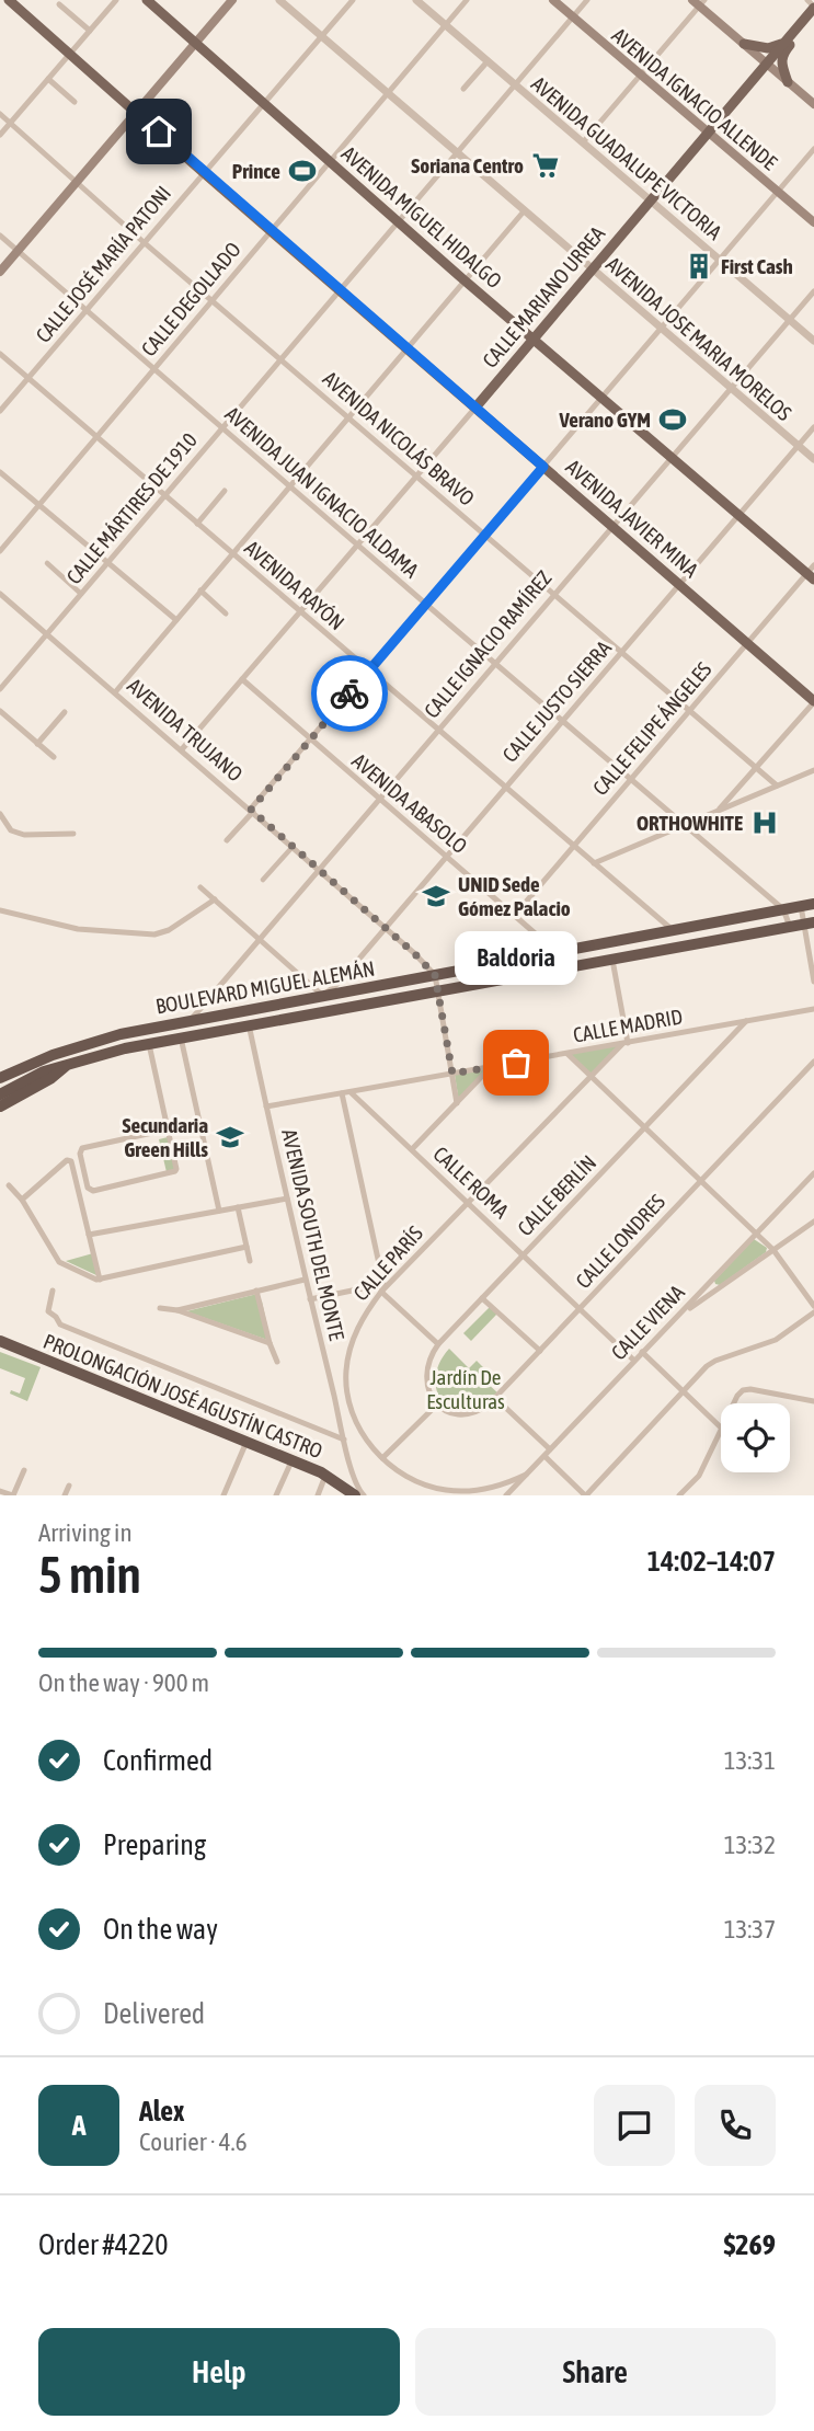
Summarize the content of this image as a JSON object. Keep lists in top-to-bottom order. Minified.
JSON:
{"streets":{"highway":["BOULEVARD MIGUEL ALEMÁN","PROLONGACIÓN JOSÉ AGUSTÍN CASTRO"],"main road":["AVENIDA IGNACIO ALLENDE","AVENIDA MIGUEL HIDALGO","CALLE MARIANO URREA","AVENIDA JAVIER MINA"],"street":["AVENIDA GUADALUPE VICTORIA","CALLE JOSÉ MARÍA PATONI","CALLE DEGOLLADO","AVENIDA JOSE MARIA MORELOS","AVENIDA NICOLÁS BRAVO","AVENIDA JUAN IGNACIO ALDAMA","CALLE MÁRTIRES DE 1910","AVENIDA RAYÓN","CALLE IGNACIO RAMÍREZ","CALLE JUSTO SIERRA","CALLE FELIPE ÁNGELES","AVENIDA TRUJANO","AVENIDA ABASOLO","CALLE MADRID","CALLE ROMA","CALLE BERLÍN","AVENIDA SOUTH DEL MONTE","CALLE LONDRES","CALLE PARÍS","CALLE VIENA"]},"crossings":[["AVENIDA IGNACIO ALLENDE","CALLE MARIANO URREA"],["AVENIDA IGNACIO ALLENDE","CALLE MÁRTIRES DE 1910"],["AVENIDA GUADALUPE VICTORIA","CALLE MARIANO URREA"],["AVENIDA GUADALUPE VICTORIA","CALLE DEGOLLADO"],["AVENIDA GUADALUPE VICTORIA","CALLE MÁRTIRES DE 1910"],["AVENIDA GUADALUPE VICTORIA","CALLE IGNACIO RAMÍREZ"],["AVENIDA MIGUEL HIDALGO","CALLE JOSÉ MARÍA PATONI"],["AVENIDA MIGUEL HIDALGO","CALLE MARIANO URREA"],["AVENIDA MIGUEL HIDALGO","CALLE DEGOLLADO"],["AVENIDA MIGUEL HIDALGO","CALLE MÁRTIRES DE 1910"],["AVENIDA MIGUEL HIDALGO","CALLE IGNACIO RAMÍREZ"],["AVENIDA MIGUEL HIDALGO","CALLE JUSTO SIERRA"],["AVENIDA MIGUEL HIDALGO","CALLE FELIPE ÁNGELES"],["CALLE JOSÉ MARÍA PATONI","AVENIDA JOSE MARIA MORELOS"],["CALLE JOSÉ MARÍA PATONI","AVENIDA NICOLÁS BRAVO"],["CALLE JOSÉ MARÍA PATONI","AVENIDA JUAN IGNACIO ALDAMA"],["CALLE JOSÉ MARÍA PATONI","AVENIDA JAVIER MINA"],["CALLE JOSÉ MARÍA PATONI","AVENIDA RAYÓN"],["CALLE MARIANO URREA","AVENIDA JOSE MARIA MORELOS"],["CALLE MARIANO URREA","AVENIDA NICOLÁS BRAVO"],["CALLE MARIANO URREA","AVENIDA JUAN IGNACIO ALDAMA"],["CALLE MARIANO URREA","AVENIDA JAVIER MINA"],["CALLE MARIANO URREA","AVENIDA RAYÓN"],["CALLE MARIANO URREA","AVENIDA TRUJANO"],["CALLE MARIANO URREA","AVENIDA ABASOLO"],["CALLE DEGOLLADO","AVENIDA JOSE MARIA MORELOS"],["CALLE DEGOLLADO","AVENIDA NICOLÁS BRAVO"],["CALLE DEGOLLADO","AVENIDA JUAN IGNACIO ALDAMA"],["CALLE DEGOLLADO","AVENIDA JAVIER MINA"],["CALLE DEGOLLADO","AVENIDA RAYÓN"],["AVENIDA JOSE MARIA MORELOS","CALLE MÁRTIRES DE 1910"],["AVENIDA JOSE MARIA MORELOS","CALLE IGNACIO RAMÍREZ"],["AVENIDA JOSE MARIA MORELOS","CALLE JUSTO SIERRA"],["AVENIDA NICOLÁS BRAVO","CALLE MÁRTIRES DE 1910"],["AVENIDA NICOLÁS BRAVO","CALLE IGNACIO RAMÍREZ"],["AVENIDA NICOLÁS BRAVO","CALLE JUSTO SIERRA"],["AVENIDA NICOLÁS BRAVO","CALLE FELIPE ÁNGELES"],["AVENIDA JUAN IGNACIO ALDAMA","CALLE MÁRTIRES DE 1910"],["AVENIDA JUAN IGNACIO ALDAMA","CALLE IGNACIO RAMÍREZ"],["AVENIDA JUAN IGNACIO ALDAMA","CALLE JUSTO SIERRA"],["AVENIDA JUAN IGNACIO ALDAMA","CALLE FELIPE ÁNGELES"],["AVENIDA JUAN IGNACIO ALDAMA","BOULEVARD MIGUEL ALEMÁN"],["CALLE MÁRTIRES DE 1910","AVENIDA JAVIER MINA"],["CALLE MÁRTIRES DE 1910","AVENIDA RAYÓN"],["CALLE MÁRTIRES DE 1910","AVENIDA TRUJANO"],["AVENIDA JAVIER MINA","CALLE IGNACIO RAMÍREZ"],["AVENIDA JAVIER MINA","CALLE JUSTO SIERRA"],["AVENIDA JAVIER MINA","CALLE FELIPE ÁNGELES"],["AVENIDA RAYÓN","CALLE IGNACIO RAMÍREZ"],["AVENIDA RAYÓN","CALLE JUSTO SIERRA"],["AVENIDA RAYÓN","CALLE FELIPE ÁNGELES"],["AVENIDA RAYÓN","BOULEVARD MIGUEL ALEMÁN"],["CALLE IGNACIO RAMÍREZ","AVENIDA TRUJANO"],["CALLE IGNACIO RAMÍREZ","AVENIDA ABASOLO"],["CALLE IGNACIO RAMÍREZ","BOULEVARD MIGUEL ALEMÁN"],["CALLE JUSTO SIERRA","AVENIDA TRUJANO"],["CALLE JUSTO SIERRA","AVENIDA ABASOLO"],["CALLE JUSTO SIERRA","BOULEVARD MIGUEL ALEMÁN"],["CALLE FELIPE ÁNGELES","AVENIDA ABASOLO"],["AVENIDA TRUJANO","BOULEVARD MIGUEL ALEMÁN"],["AVENIDA ABASOLO","BOULEVARD MIGUEL ALEMÁN"],["BOULEVARD MIGUEL ALEMÁN","AVENIDA SOUTH DEL MONTE"],["CALLE MADRID","CALLE ROMA"],["CALLE MADRID","CALLE BERLÍN"],["CALLE MADRID","AVENIDA SOUTH DEL MONTE"],["CALLE MADRID","CALLE PARÍS"],["CALLE ROMA","CALLE BERLÍN"],["CALLE ROMA","CALLE LONDRES"],["CALLE ROMA","CALLE PARÍS"],["CALLE ROMA","CALLE VIENA"],["CALLE BERLÍN","CALLE LONDRES"],["CALLE PARÍS","CALLE VIENA"]],"parks":["Jardín De Esculturas"],"places":{"supermarket":["Soriana Centro"],"sports":["Prince","Verano GYM"],"building":["First Cash"],"hospital":["ORTHOWHITE"],"school or university":["UNID Sede Gómez Palacio","Secundaria Green Hills"],"other":["Baldoria"]},"page":{"bubble":"Baldoria","heading":["5 min","Arriving in","14:02–14:07"],"panel":["Alex","Courier · 4.6","Order #4220","$269"],"bar":"On the way · 900 m","list":[["Confirmed","13:31"],["Preparing","13:32"],["On the way","13:37"],"Delivered"],"round":"A","buttons":["Help","Share"]}}
